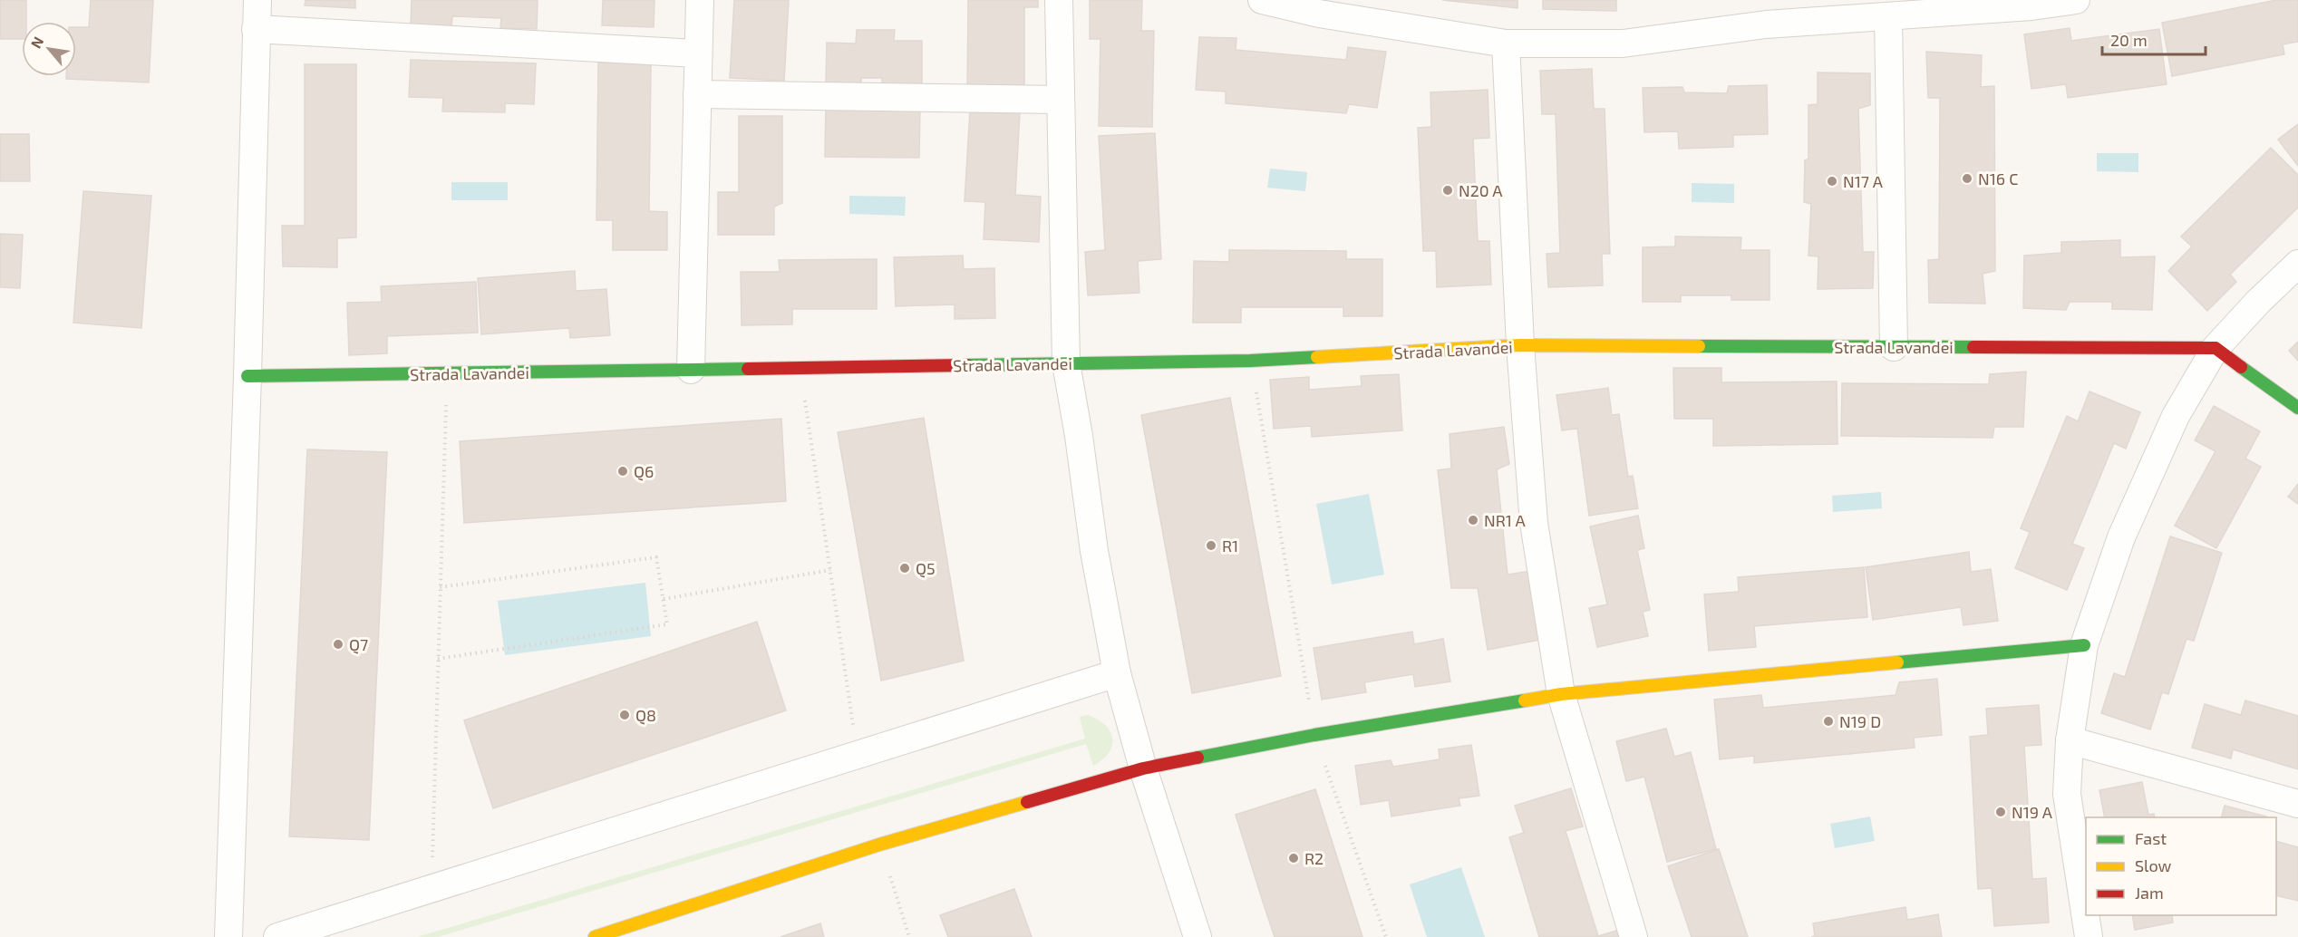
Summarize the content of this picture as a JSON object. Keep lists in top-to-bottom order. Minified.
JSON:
{"streets":{"street":["Strada Lavandei"]},"places":["N16 C","N17 A","N20 A","Q6","NR1 A","R1","Q5","Q7","Q8","N19 D","N19 A","R2"],"legend":["Fast","Slow","Jam"],"scale_bar":"20 m","north":"top left"}
